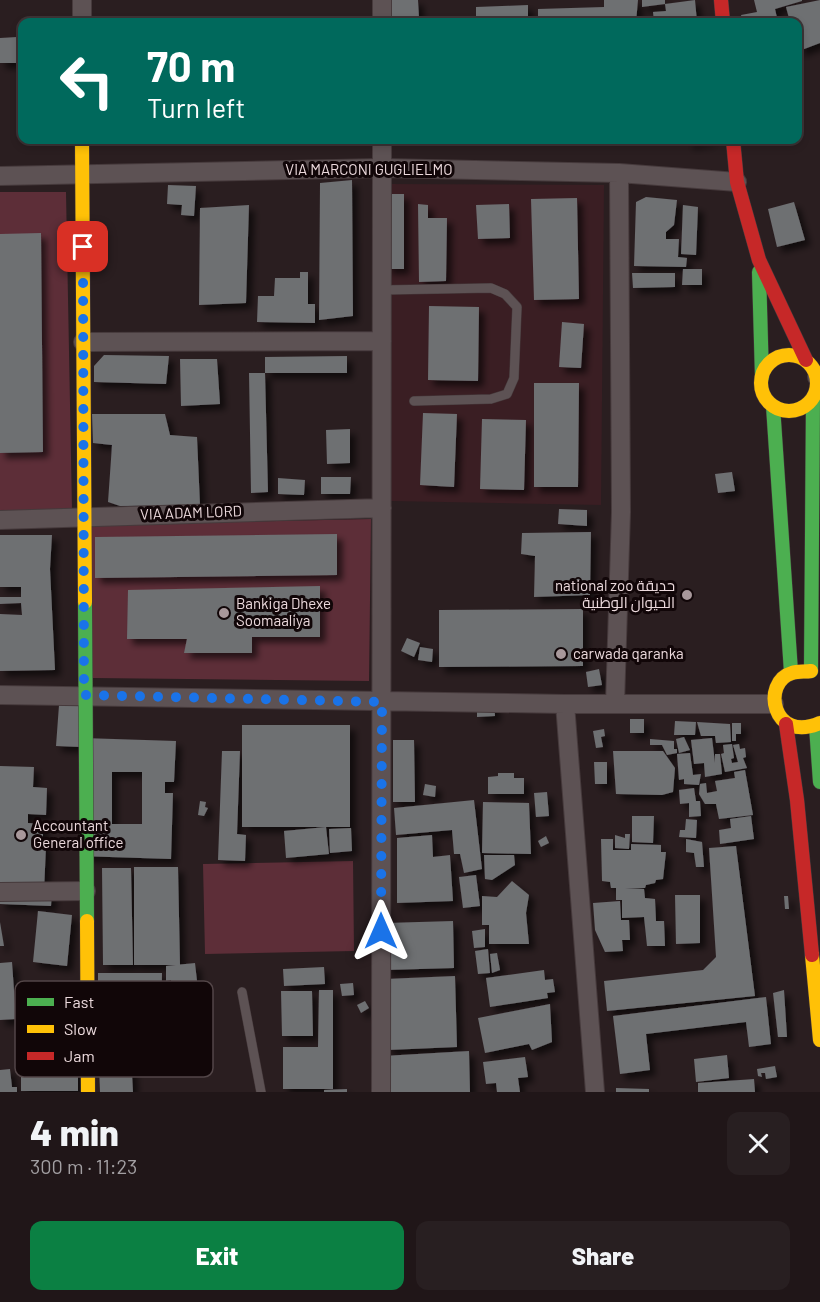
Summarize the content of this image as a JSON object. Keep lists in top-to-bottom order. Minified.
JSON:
{"streets":{"street":["VIA MARCONI GUGLIELMO","VIA ADAM LORD"]},"places":["national zoo حديقة الحيوان الوطنية","Bankiga Dhexe Soomaaliya","carwada qaranka","Accountant General office"],"legend":["Fast","Slow","Jam"],"page":{"turn":["70 m","Turn left"],"heading":["4 min","300 m · 11:23"],"buttons":["Exit","Share"]}}
